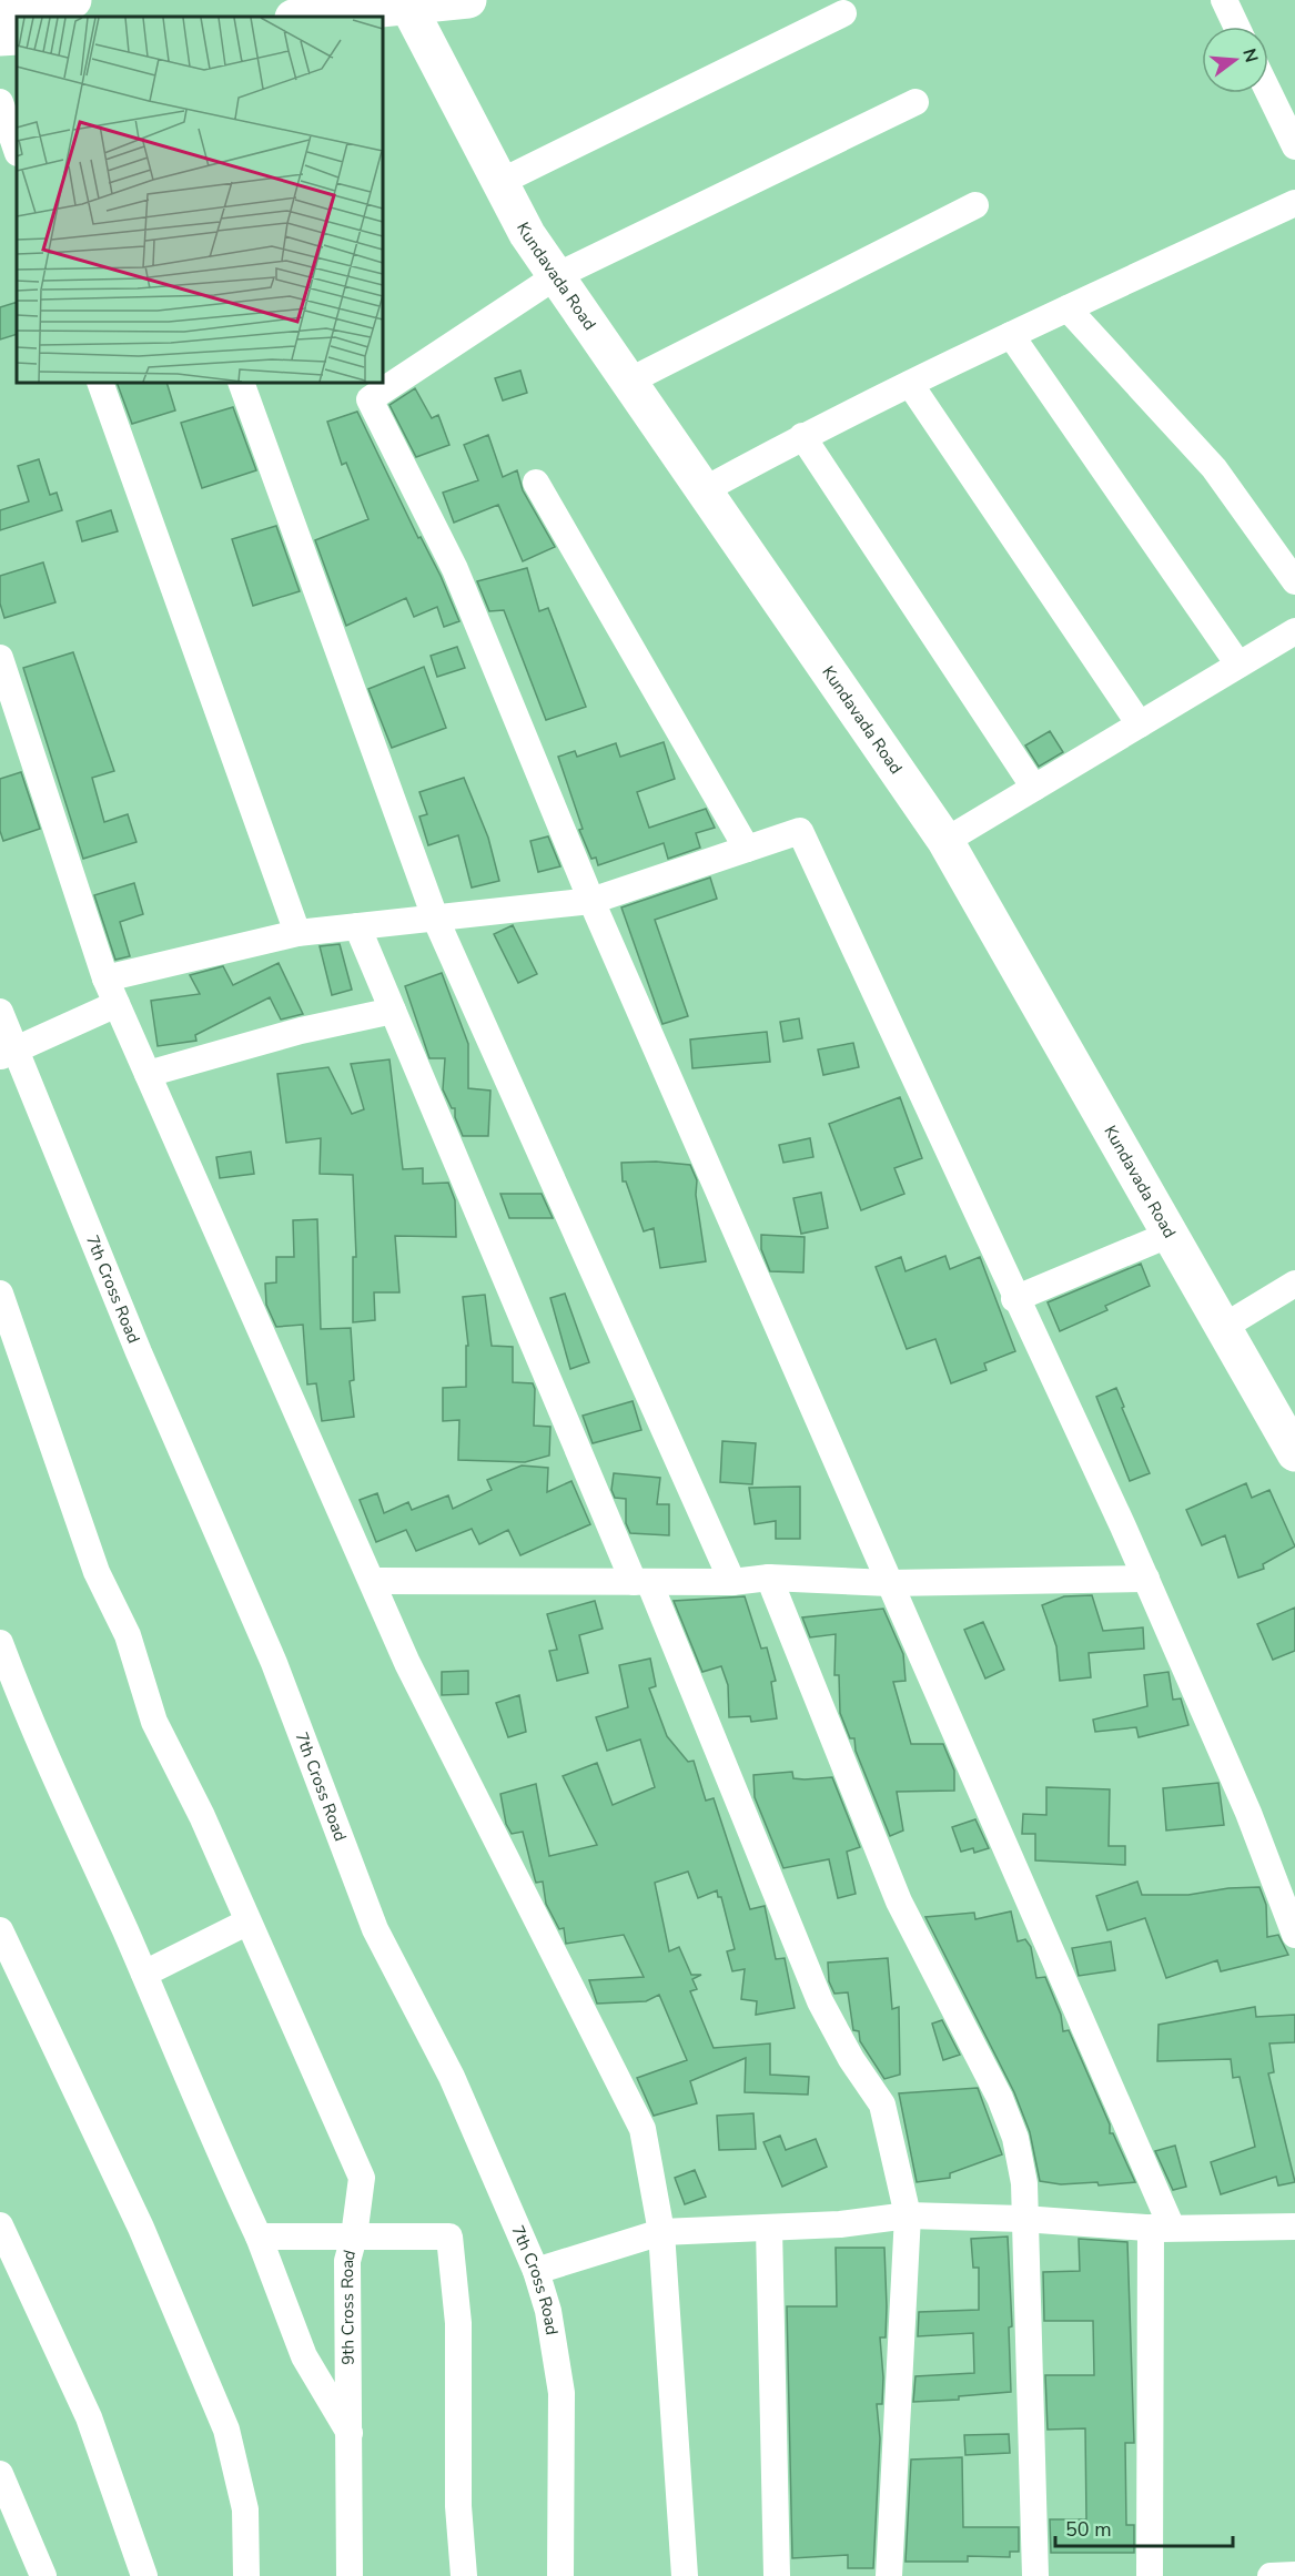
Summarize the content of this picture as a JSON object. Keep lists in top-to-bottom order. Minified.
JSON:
{"streets":{"street":["Kundavada Road","7th Cross Road","9th Cross Road"]},"scale_bar":"50 m","north":"right"}
